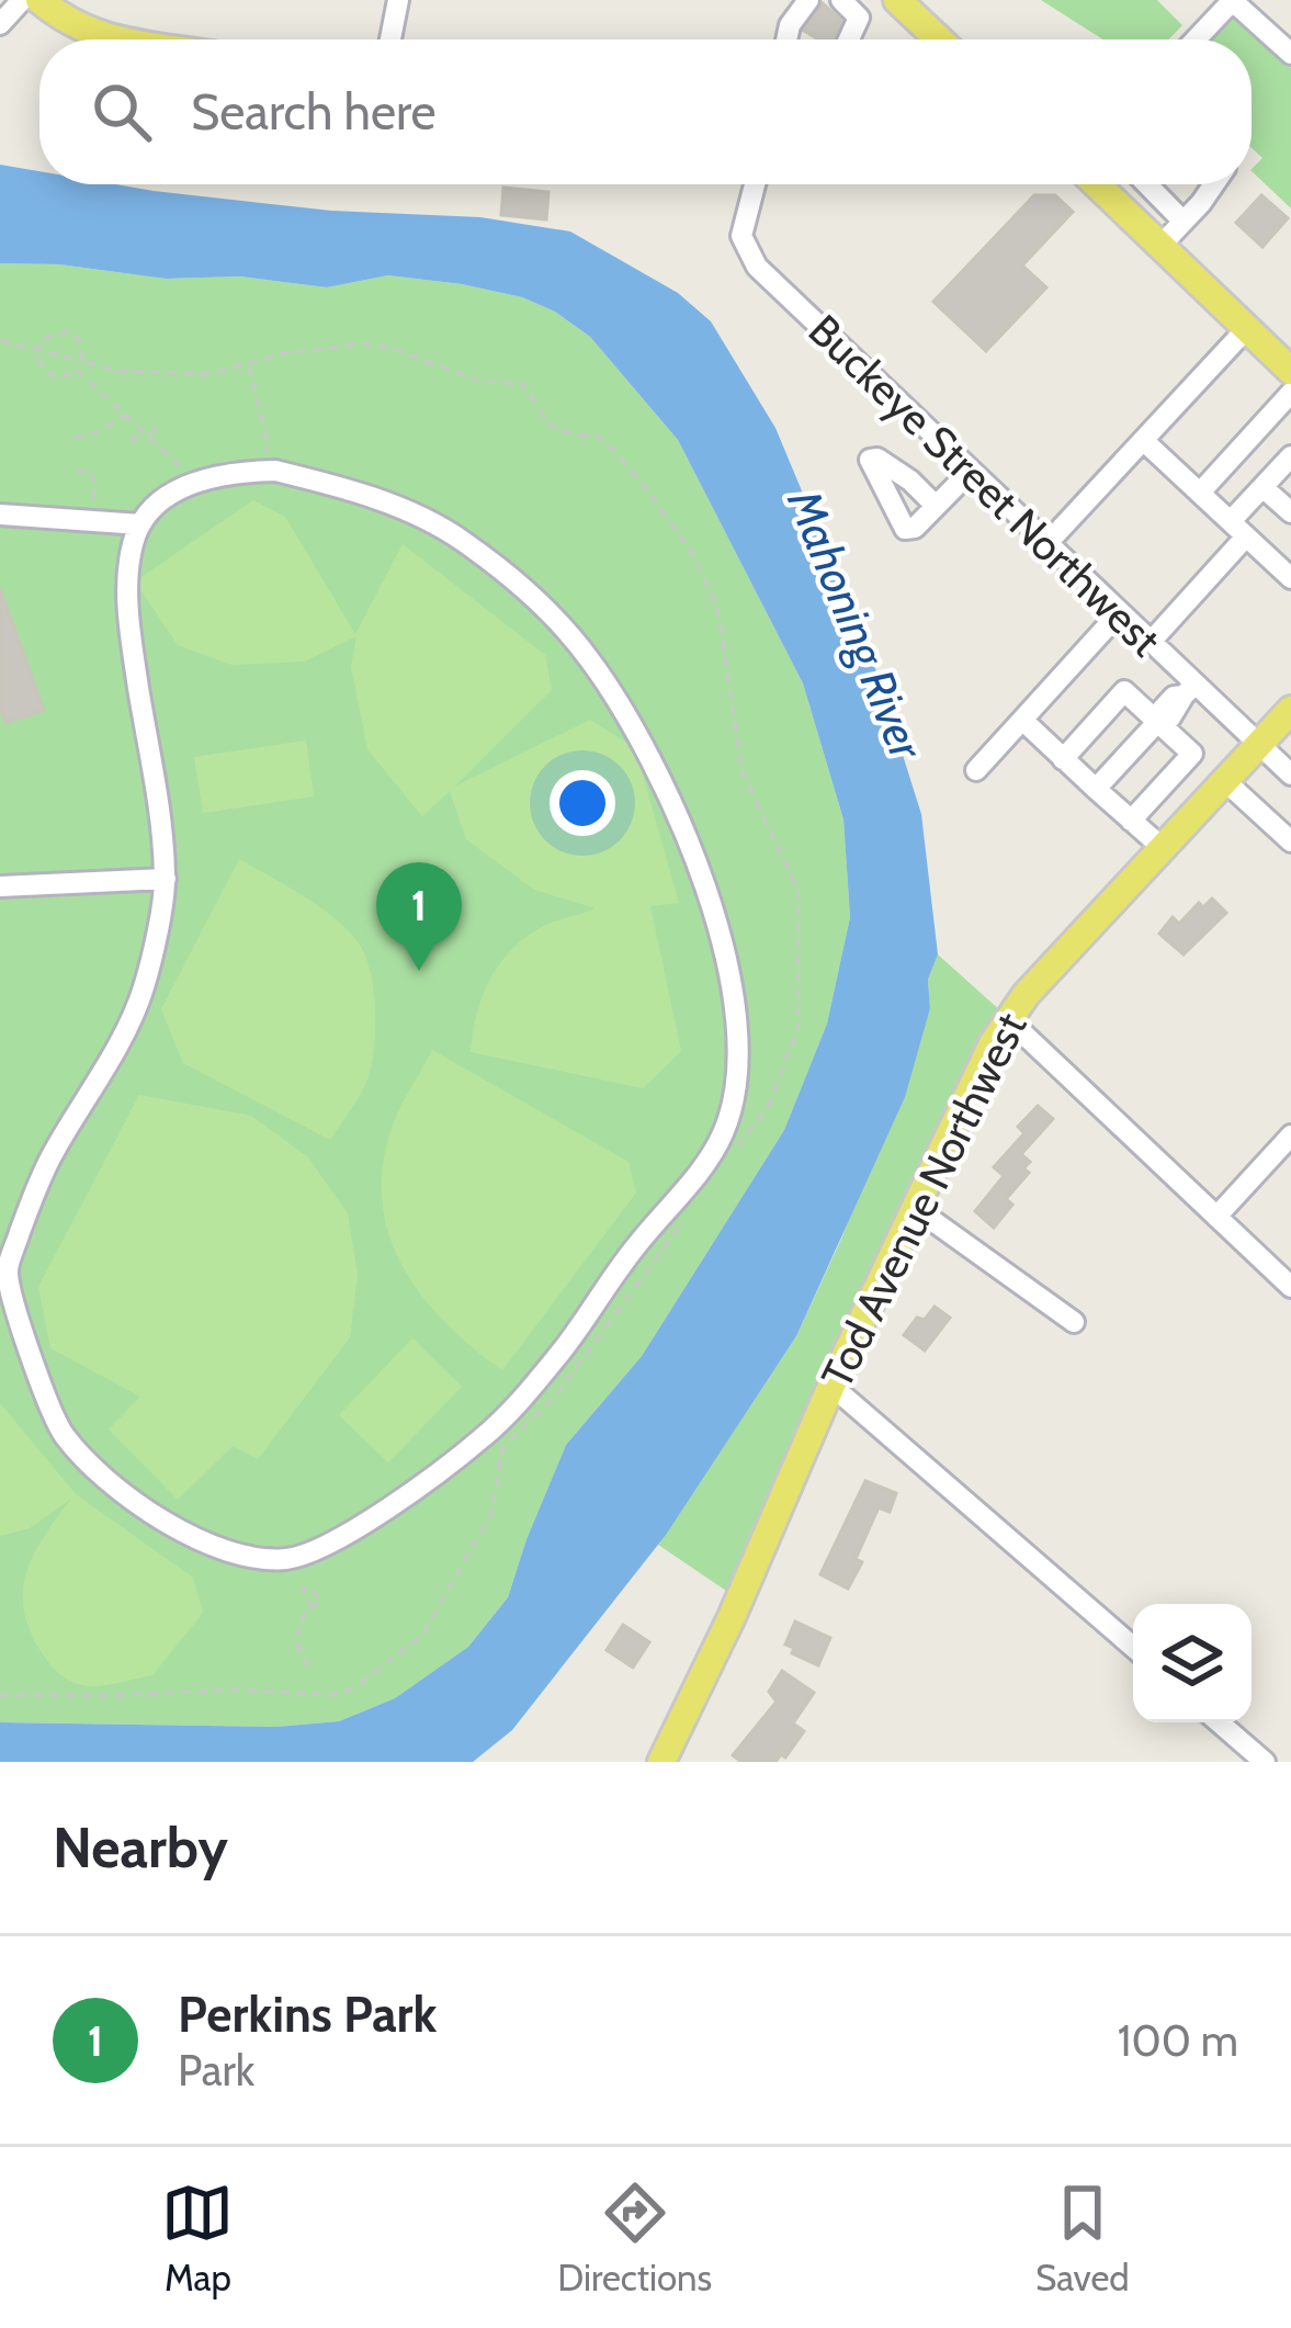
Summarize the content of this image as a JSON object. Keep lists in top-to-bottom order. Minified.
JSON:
{"streets":{"main road":["Tod Avenue Northwest"],"street":["Buckeye Street Northwest"]},"crossings":[["Buckeye Street Northwest","Tod Avenue Northwest"]],"water":["Mahoning River"],"page":{"search":"Search here","pins":"1","heading":"Nearby","list":[{"mark":"1","name":"Perkins Park","note":"Park","value":"100 m"}],"nav":["Map","Directions","Saved"]}}
